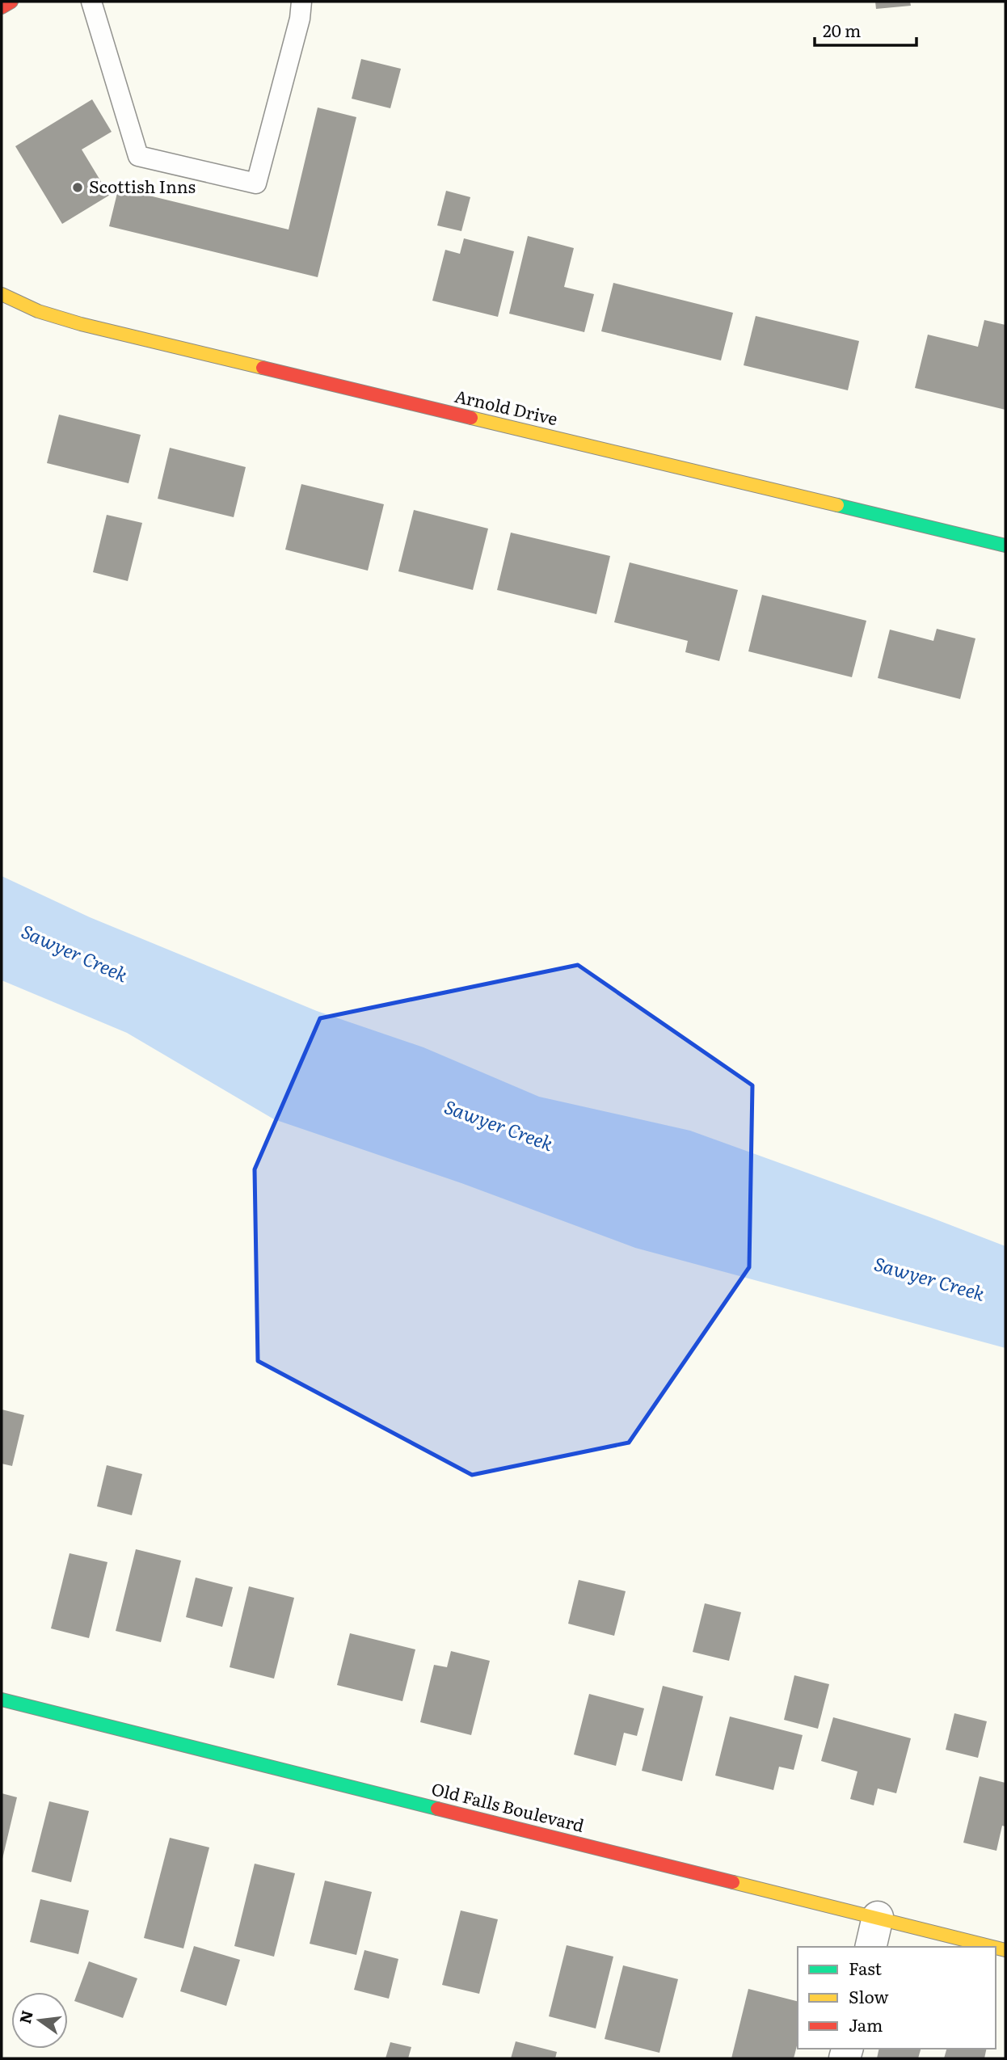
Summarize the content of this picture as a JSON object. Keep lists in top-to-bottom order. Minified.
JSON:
{"streets":{"street":["Arnold Drive","Old Falls Boulevard"]},"water":["Sawyer Creek"],"places":["Scottish Inns"],"legend":["Fast","Slow","Jam"],"scale_bar":"20 m","north":"left"}
